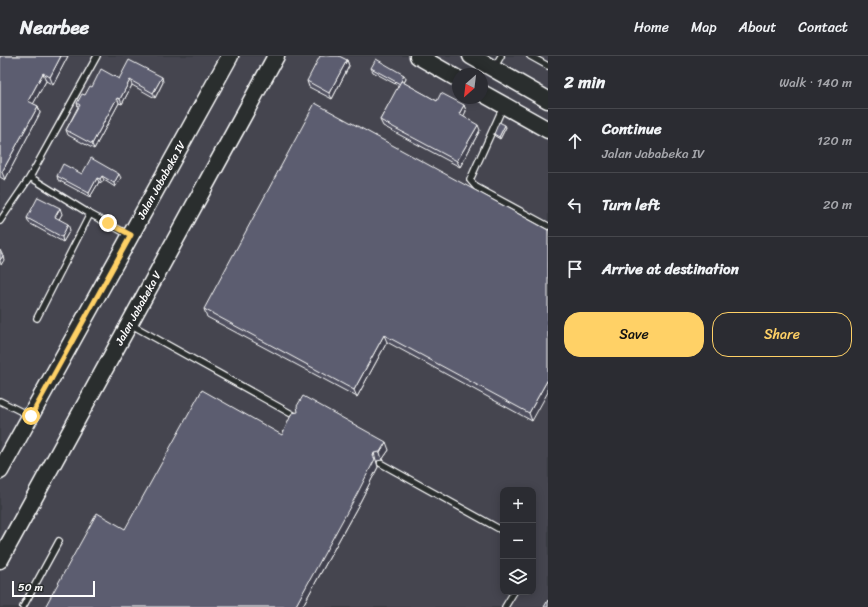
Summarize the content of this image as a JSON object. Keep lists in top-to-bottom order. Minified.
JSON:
{"streets":{"street":["Jalan Jababeka IV","Jalan Jababeka V"]},"scale_bar":"50 m","north":"bottom left","page":{"header":"Nearbee","nav":["Home","Map","About","Contact"],"heading":["2 min","Walk · 140 m"],"list":[["Continue","Jalan Jababeka IV","120 m"],["Turn left","20 m"],"Arrive at destination"],"buttons":["Save","Share"],"map_buttons":["+","−"],"scale":"50 m"}}
